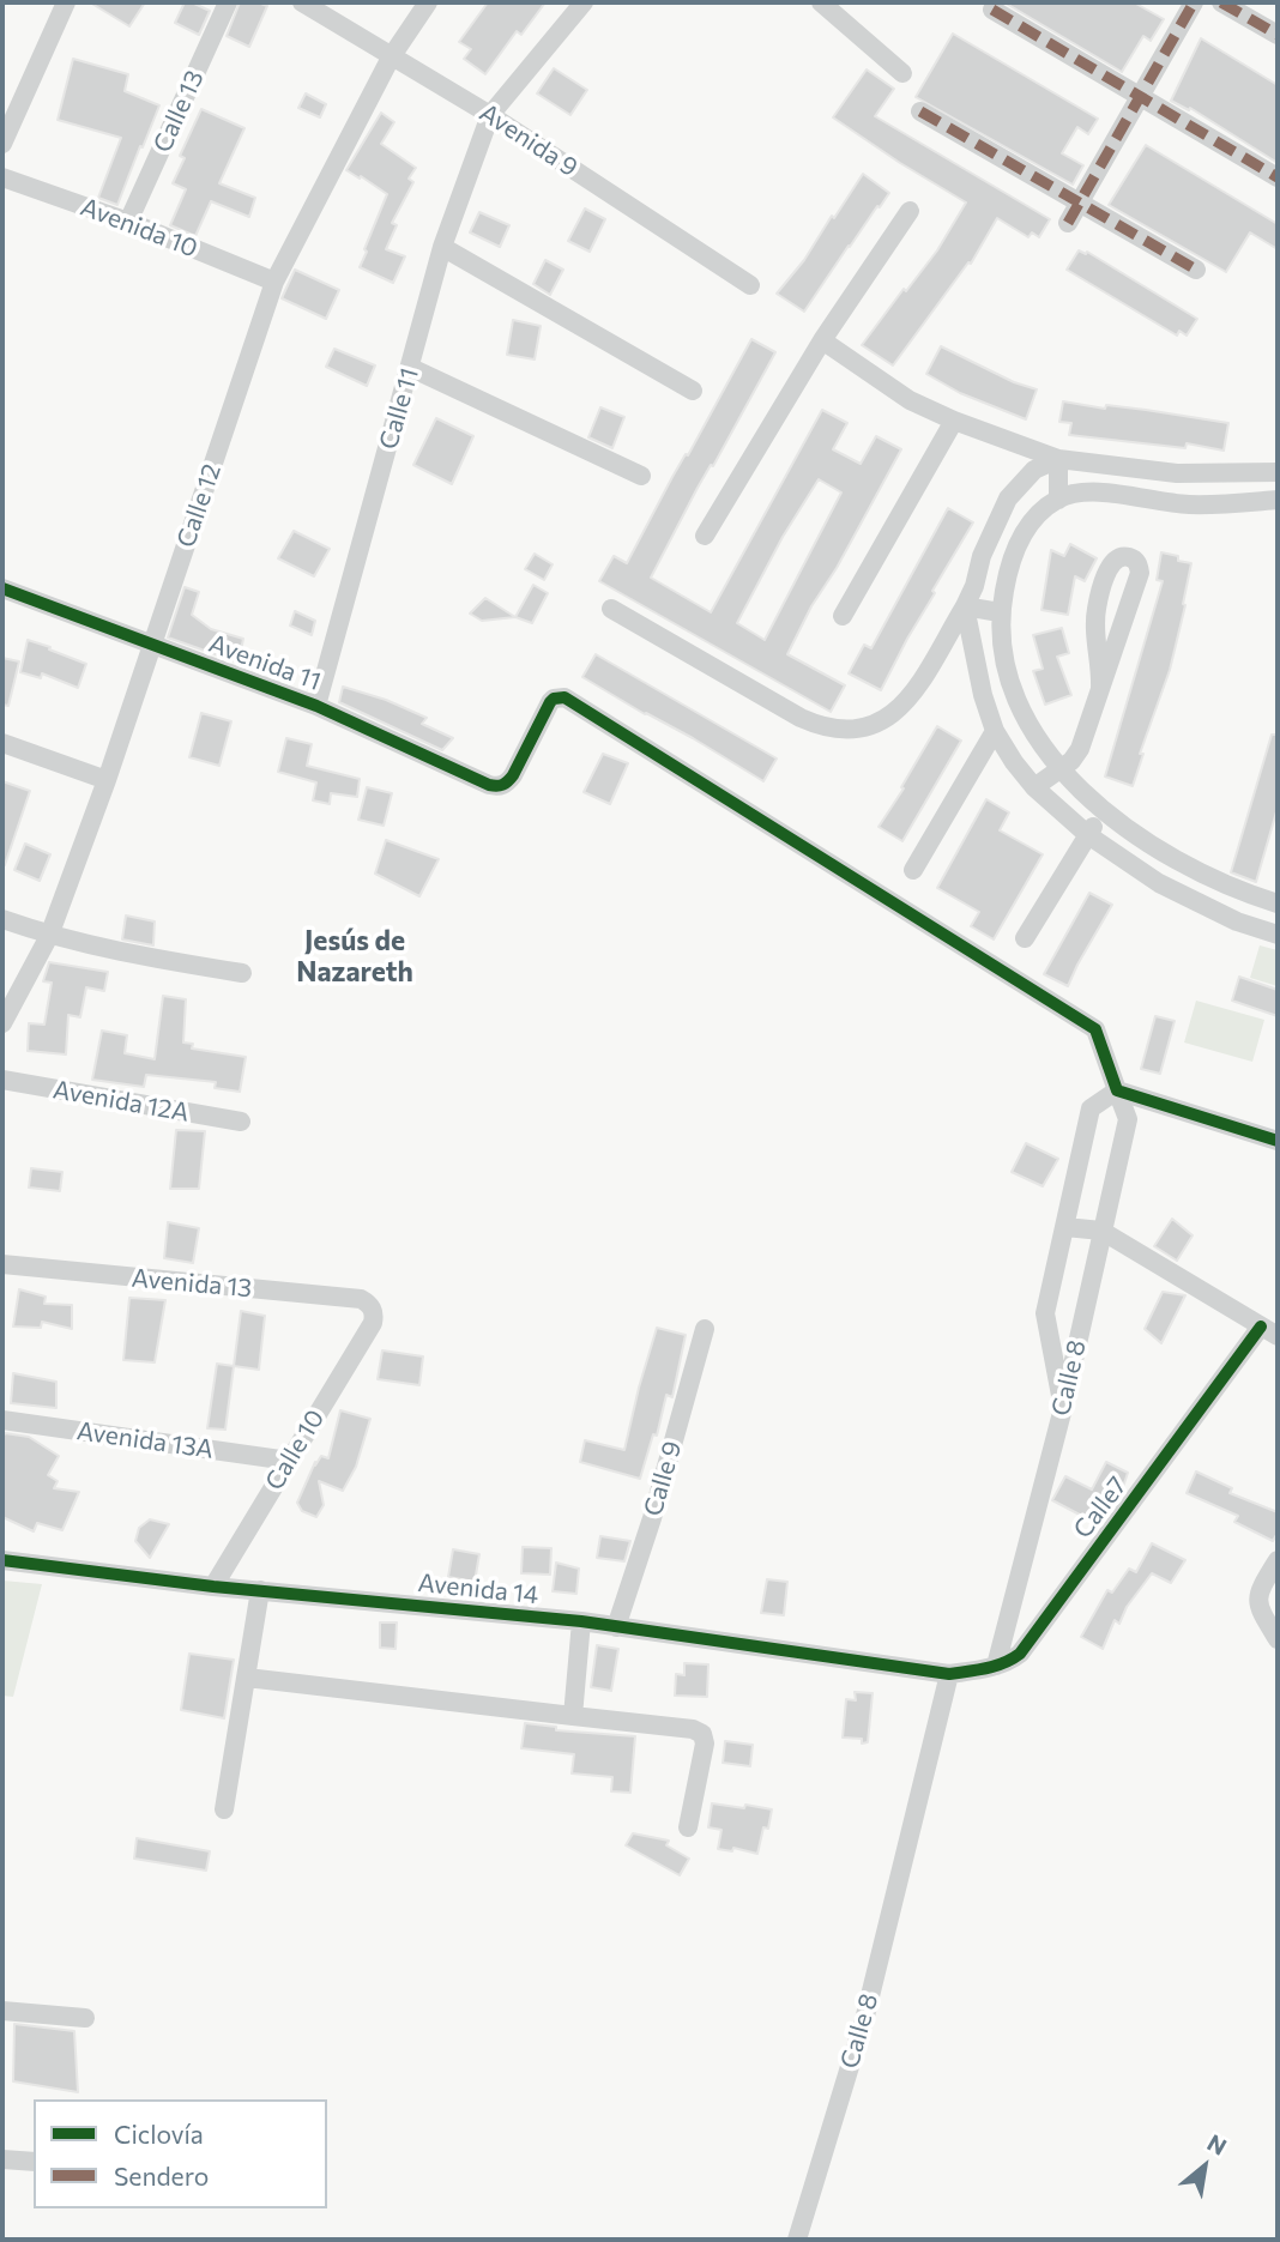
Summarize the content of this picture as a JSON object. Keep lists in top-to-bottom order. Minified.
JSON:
{"streets":{"street":["Calle 13","Avenida 9","Avenida 10","Calle 11","Calle 12","Avenida 11","Avenida 12A","Avenida 13","Calle 8","Avenida 13A","Calle 10","Calle 9","Calle7","Avenida 14"]},"crossings":[["Calle 13","Avenida 10"],["Avenida 9","Calle 11"],["Avenida 9","Calle 12"],["Avenida 10","Calle 12"],["Calle 11","Avenida 11"],["Calle 12","Avenida 11"],["Avenida 11","Calle 8"],["Avenida 13","Calle 10"],["Calle 8","Calle7"],["Calle 8","Avenida 14"],["Avenida 13A","Calle 10"],["Calle 10","Avenida 14"],["Calle 9","Avenida 14"],["Calle7","Avenida 14"]],"districts":["Jesús de Nazareth"],"legend":["Ciclovía","Sendero"],"north":"top right"}
